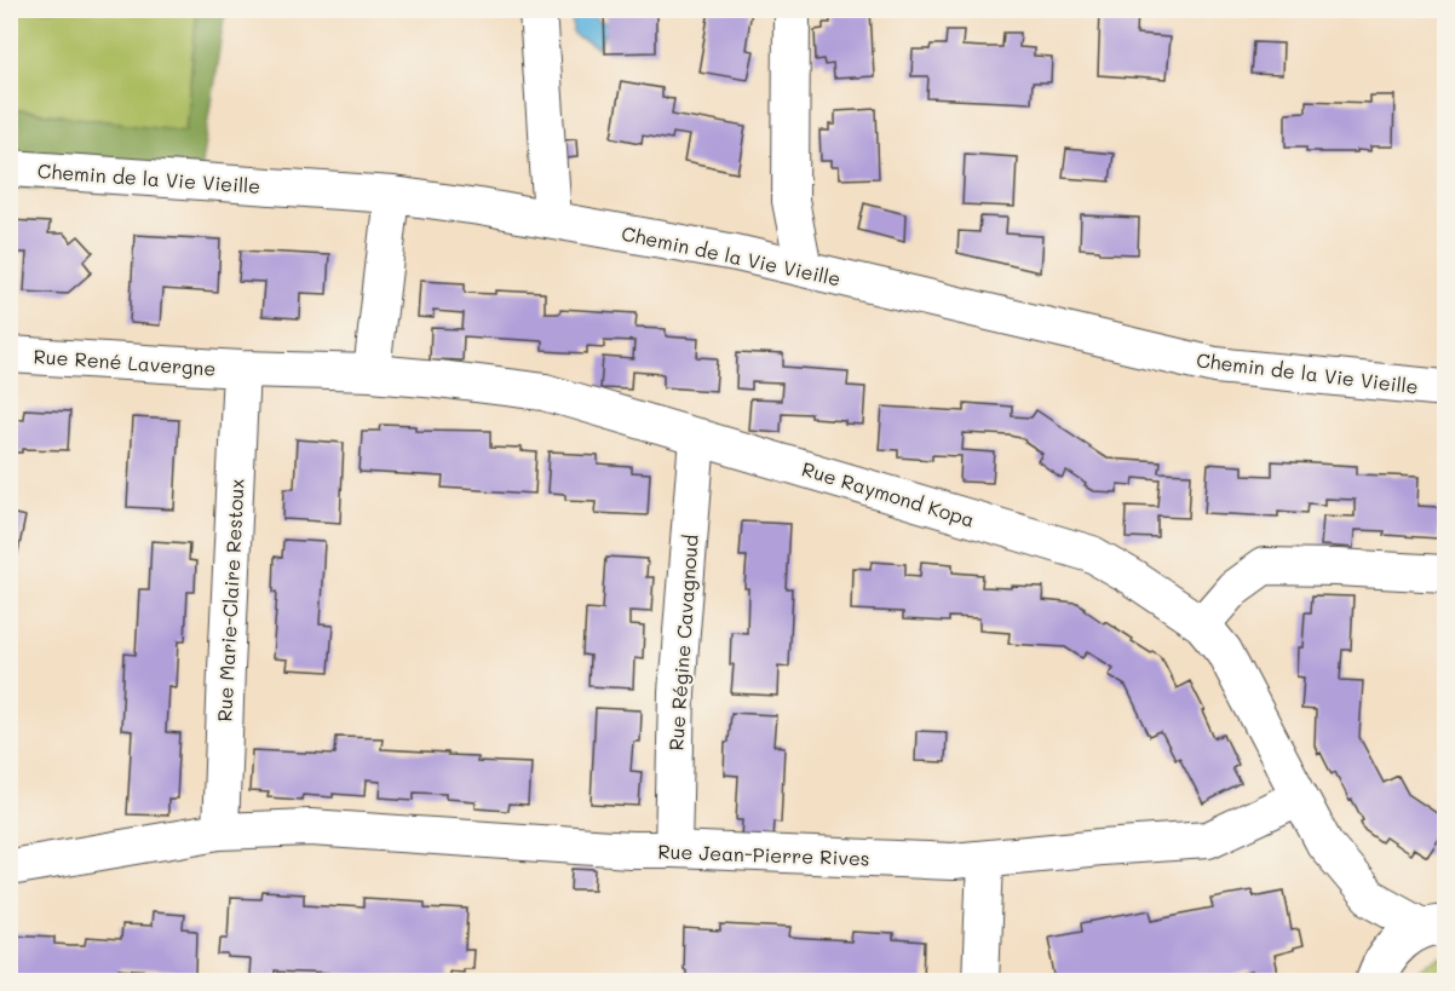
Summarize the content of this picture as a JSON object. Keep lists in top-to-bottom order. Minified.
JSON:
{"streets":{"street":["Chemin de la Vie Vieille","Rue René Lavergne","Rue Raymond Kopa","Rue Marie-Claire Restoux","Rue Régine Cavagnoud","Rue Jean-Pierre Rives"]},"crossings":[["Rue René Lavergne","Rue Raymond Kopa"],["Rue René Lavergne","Rue Marie-Claire Restoux"],["Rue Raymond Kopa","Rue Marie-Claire Restoux"],["Rue Raymond Kopa","Rue Régine Cavagnoud"],["Rue Raymond Kopa","Rue Jean-Pierre Rives"],["Rue Marie-Claire Restoux","Rue Jean-Pierre Rives"],["Rue Régine Cavagnoud","Rue Jean-Pierre Rives"]]}
